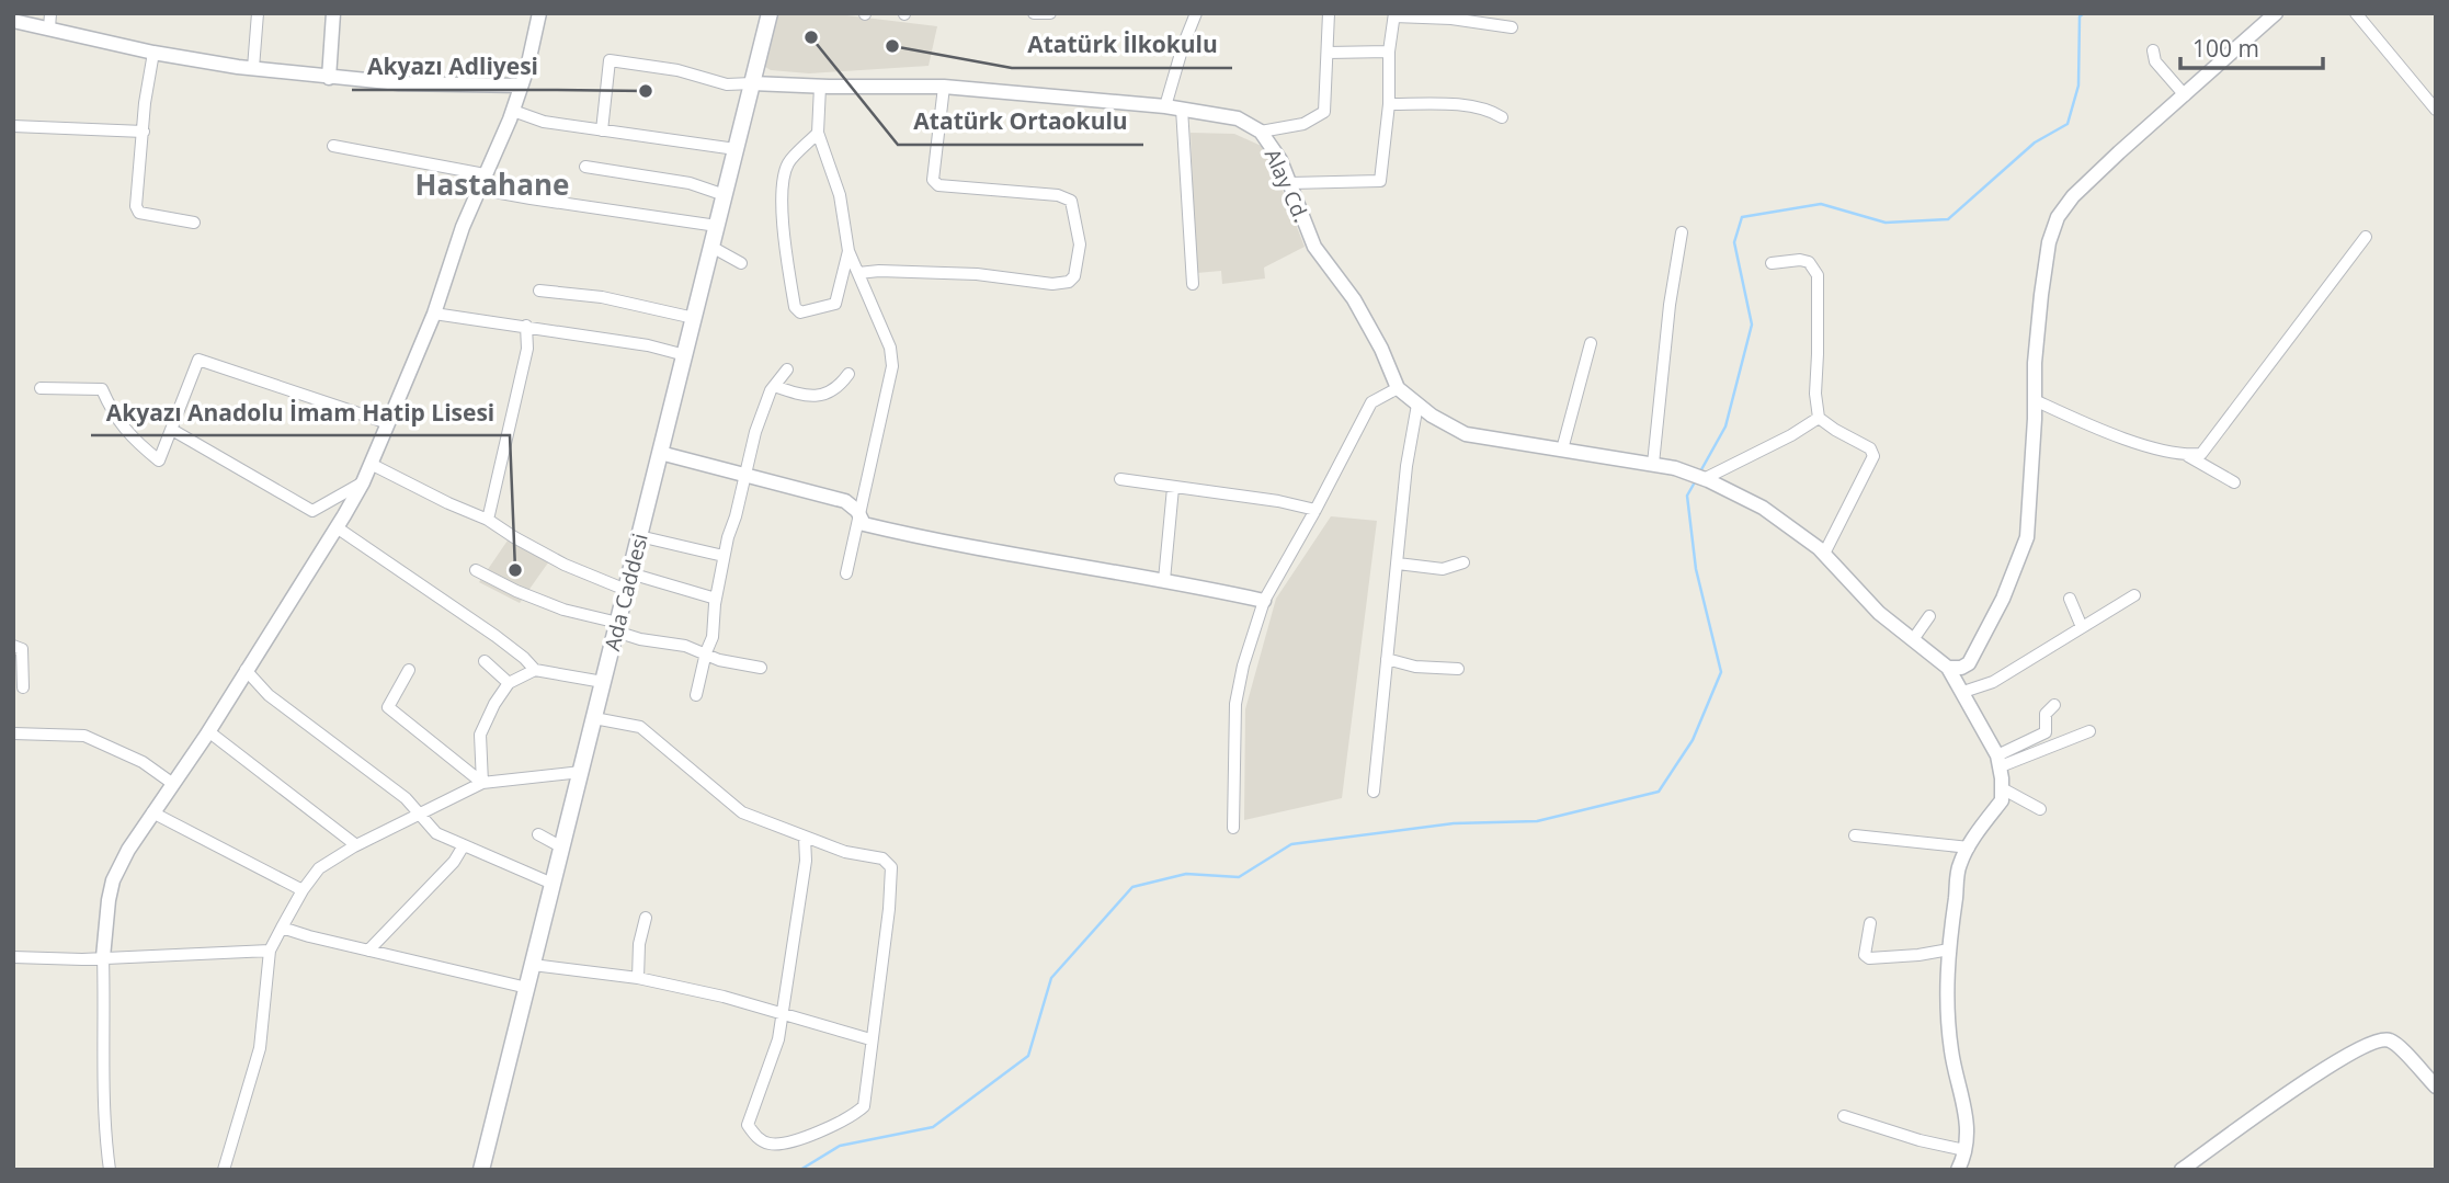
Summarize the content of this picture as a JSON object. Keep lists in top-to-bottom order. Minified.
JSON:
{"streets":{"main road":["Ada Caddesi"],"street":["Alay Cd."]},"crossings":[["Alay Cd.","Ada Caddesi"]],"districts":["Hastahane"],"places":["Atatürk Ortaokulu","Atatürk İlkokulu","Akyazı Adliyesi","Akyazı Anadolu İmam Hatip Lisesi"],"scale_bar":"100 m"}
